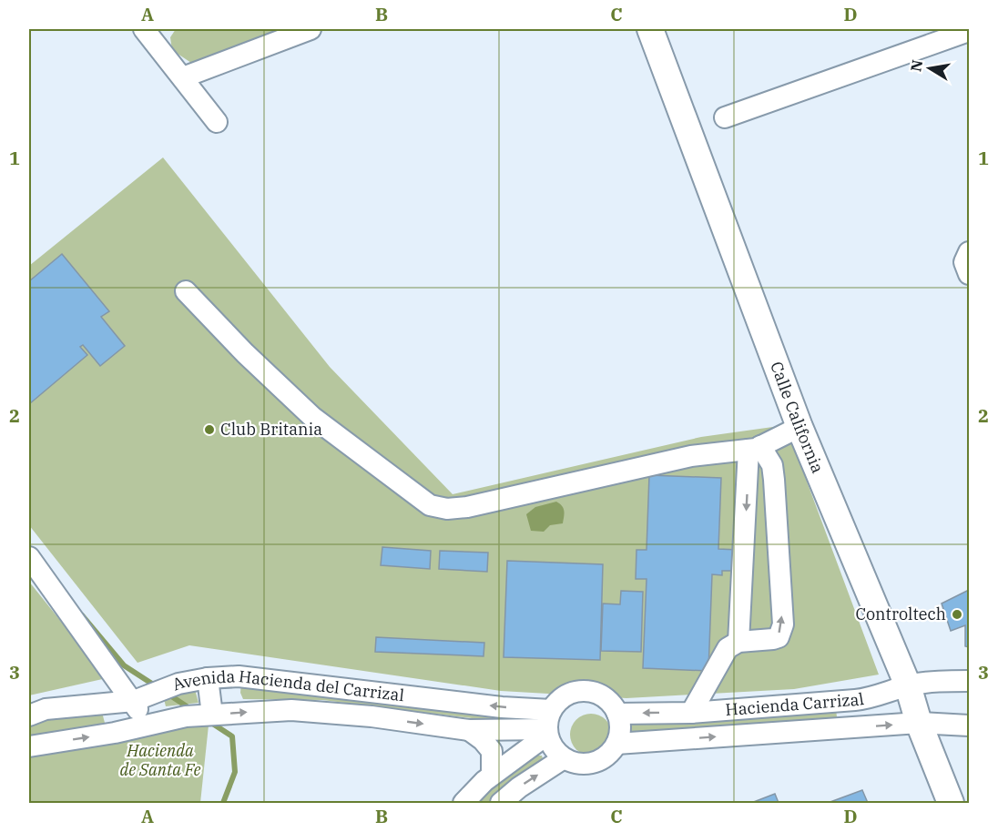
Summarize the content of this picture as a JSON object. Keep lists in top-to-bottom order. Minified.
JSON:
{"streets":{"main road":["Calle California"],"street":["Avenida Hacienda del Carrizal","Hacienda Carrizal"]},"crossings":[["Calle California","Hacienda Carrizal"],["Avenida Hacienda del Carrizal","Hacienda Carrizal"]],"parks":["Hacienda de Santa Fe"],"places":["Club Britania","Controltech"],"north":"left","grid":{"columns":["A","B","C","D"],"rows":["1","2","3"]}}
